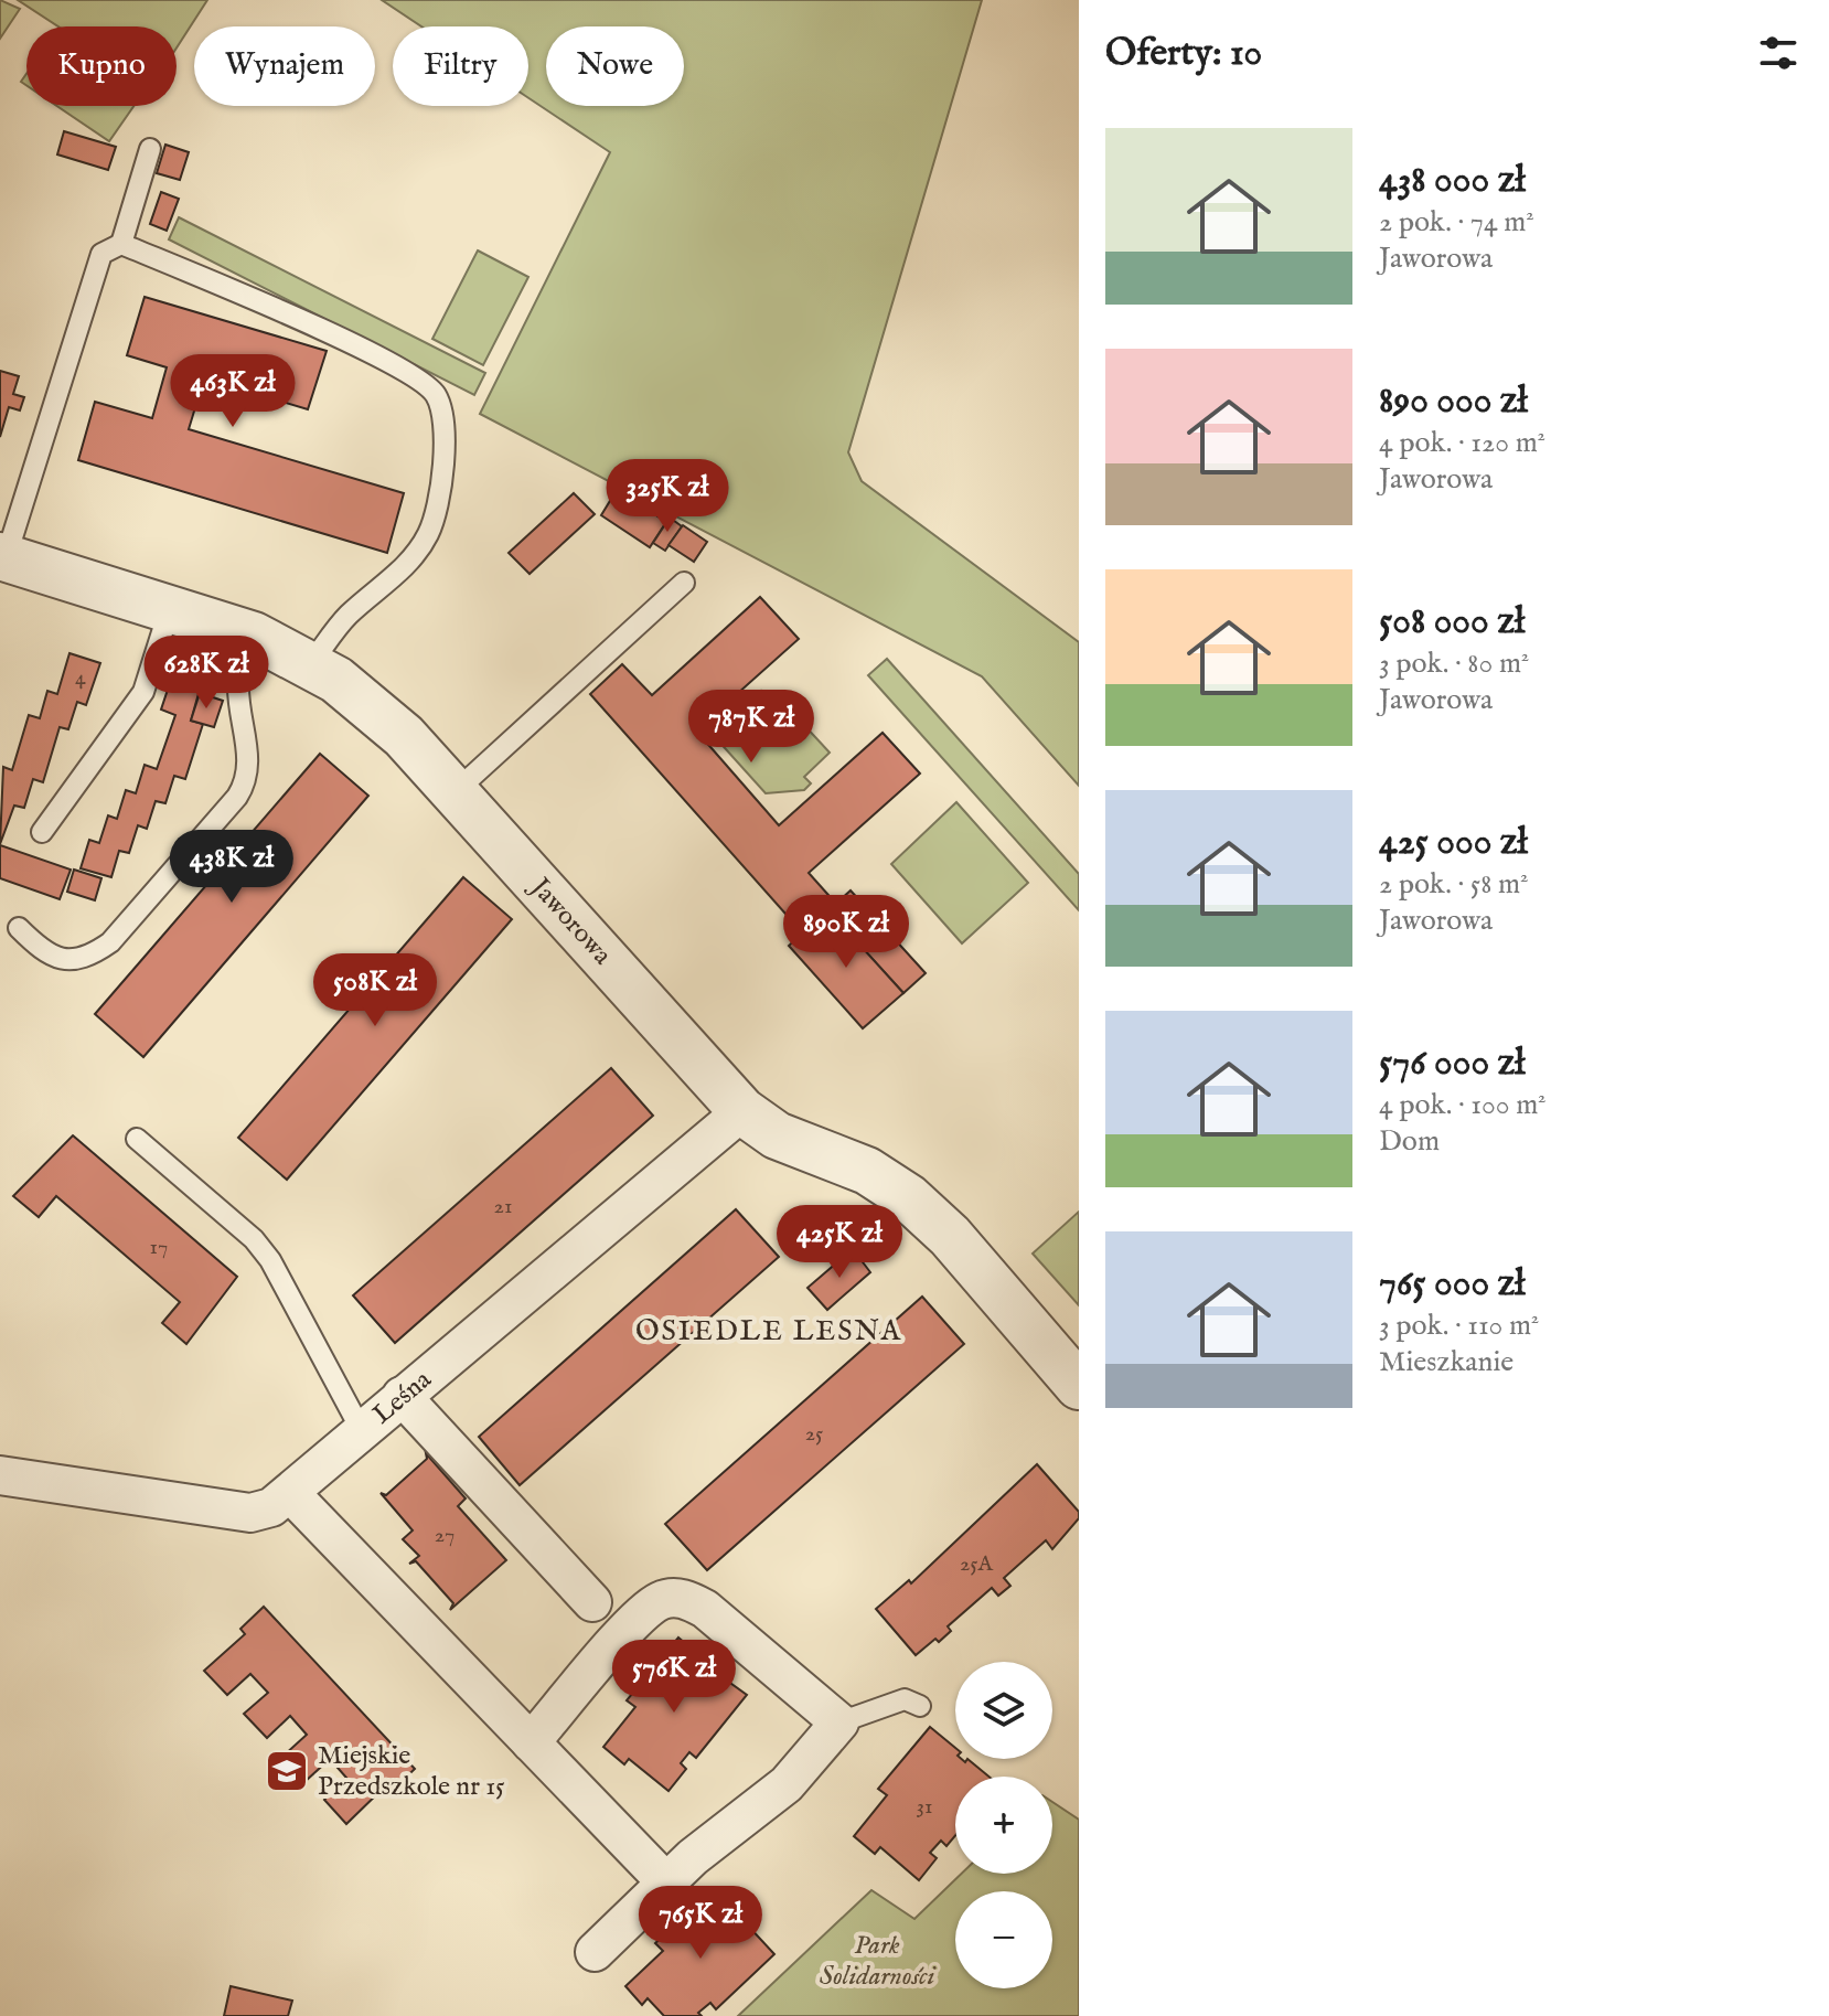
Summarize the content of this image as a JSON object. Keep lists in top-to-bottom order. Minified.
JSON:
{"streets":{"street":["Jaworowa","Leśna"]},"crossings":[["Jaworowa","Leśna"]],"districts":["OSIEDLE LESNA"],"parks":["Park Solidarności"],"places":{"school or university":["Miejskie Przedszkole nr 15"]},"house_numbers":["4","21","17","25","27","25A","31"],"page":{"heading":"Oferty: 10","chip":["Kupno","Wynajem","Filtry","Nowe"],"list":[{"name":"438 000 zł","note":"2 pok. · 74 m² · Jaworowa"},{"name":"890 000 zł","note":"4 pok. · 120 m² · Jaworowa"},{"name":"508 000 zł","note":"3 pok. · 80 m² · Jaworowa"},{"name":"425 000 zł","note":"2 pok. · 58 m² · Jaworowa"},{"name":"576 000 zł","note":"4 pok. · 100 m² · Dom"},{"name":"765 000 zł","note":"3 pok. · 110 m² · Mieszkanie"}],"price":["463K zł","325K zł","628K zł","787K zł","438K zł","890K zł","508K zł","425K zł","576K zł","765K zł"],"map_buttons":["+","−"]}}
